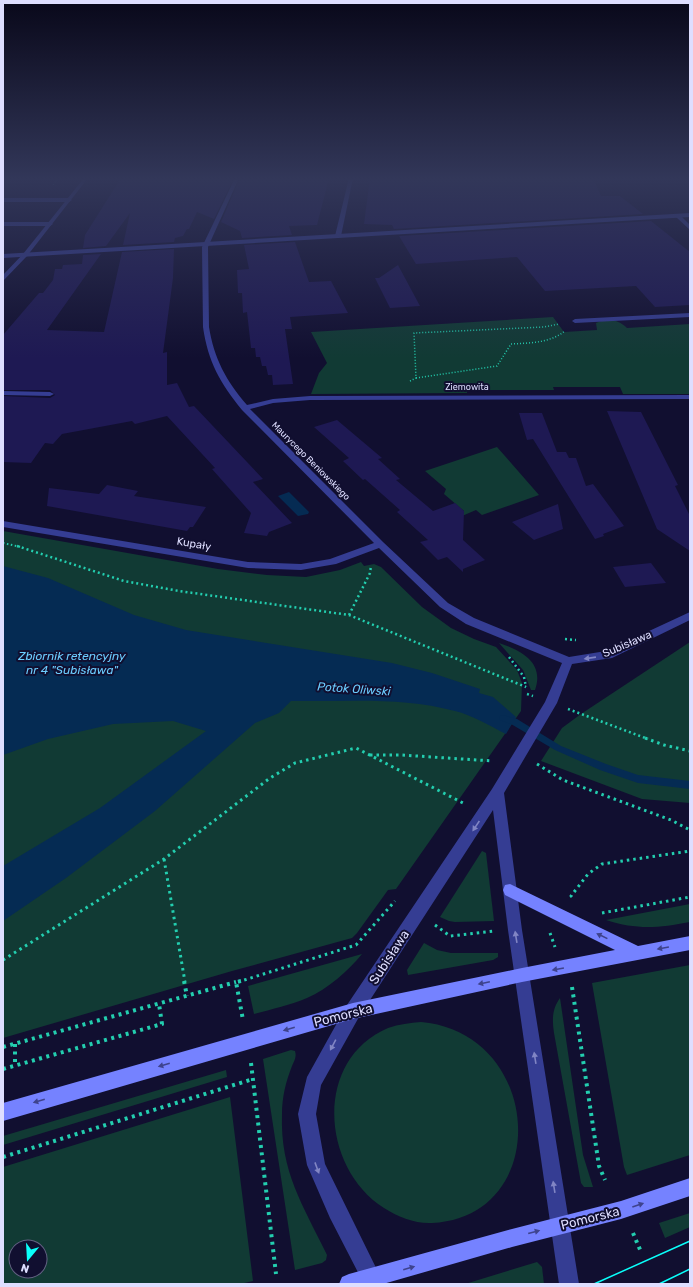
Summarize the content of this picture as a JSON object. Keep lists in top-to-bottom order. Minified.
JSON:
{"streets":{"main road":["Pomorska"],"street":["Ziemowita","Maurycego Beniowskiego","Kupały","Subisława"]},"crossings":[["Ziemowita","Maurycego Beniowskiego"],["Maurycego Beniowskiego","Kupały"],["Maurycego Beniowskiego","Subisława"],["Subisława","Pomorska"]],"one_way":["Subisława"],"water":["Zbiornik retencyjny nr 4 \"Subisława\"","Potok Oliwski"],"north":"bottom"}
